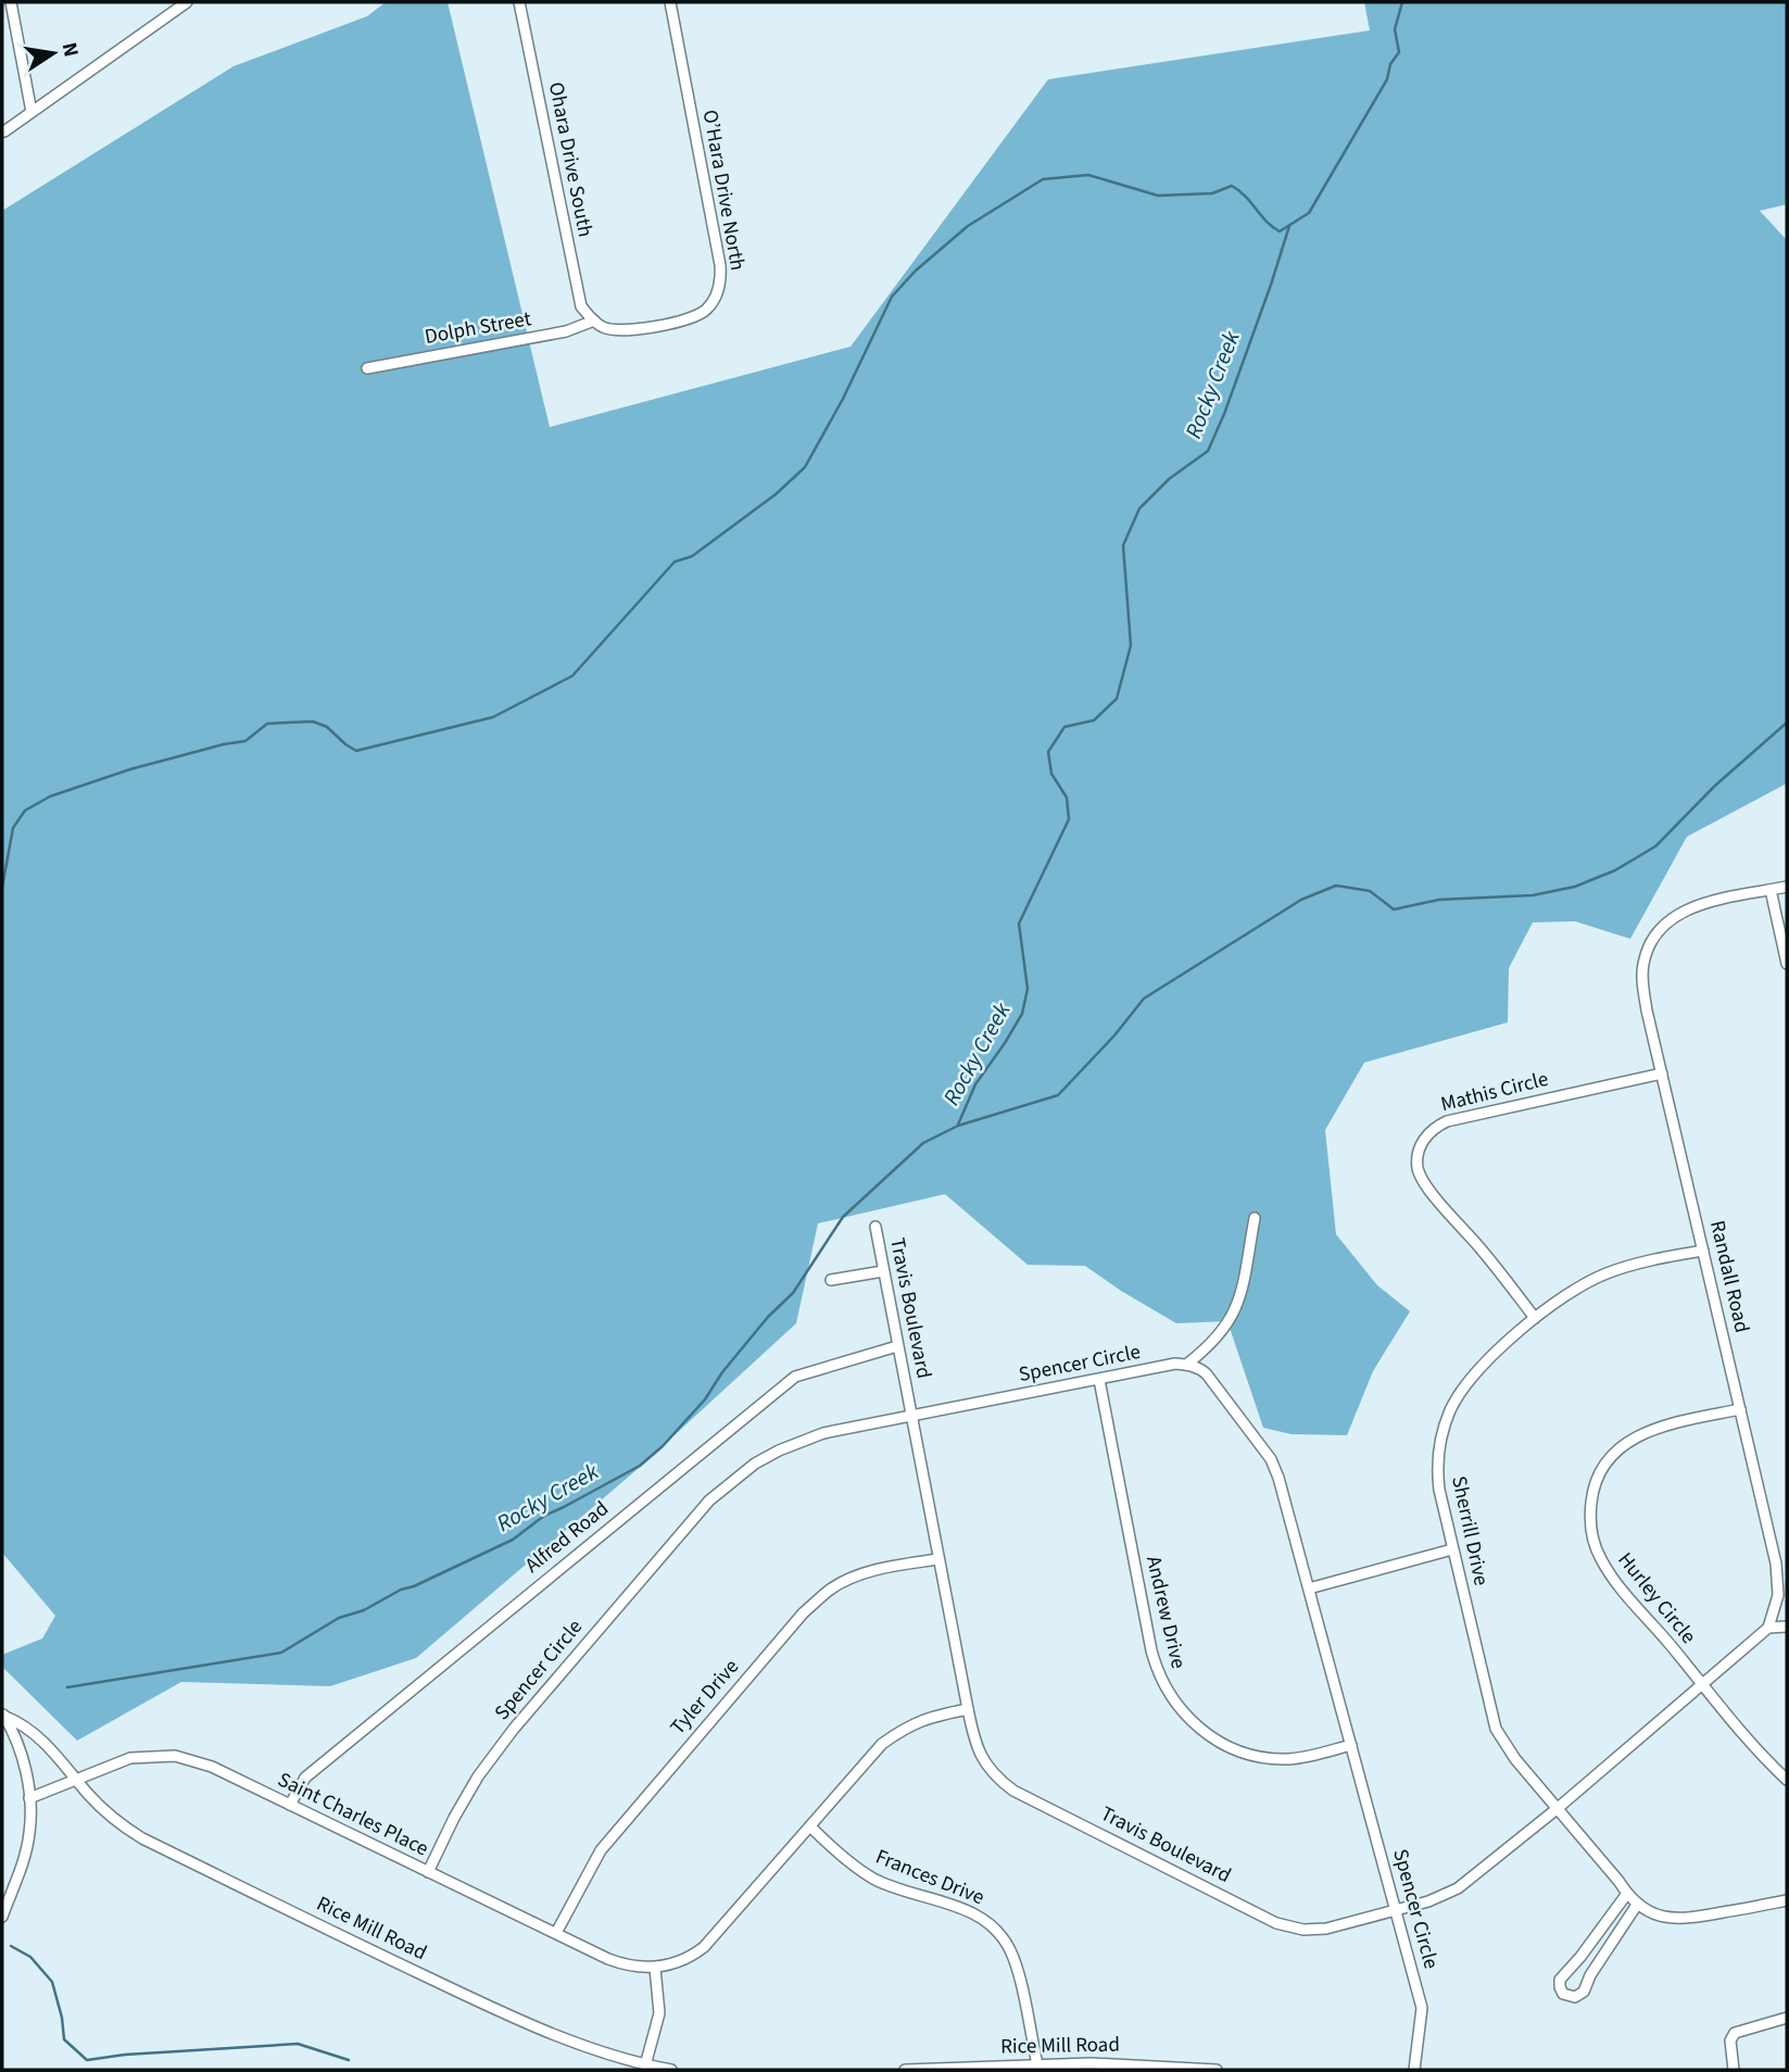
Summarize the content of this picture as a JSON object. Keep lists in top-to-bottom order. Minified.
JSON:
{"streets":{"street":["Ohara Drive South","O’Hara Drive North","Dolph Street","Mathis Circle","Randall Road","Travis Boulevard","Spencer Circle","Sherrill Drive","Alfred Road","Hurley Circle","Andrew Drive","Tyler Drive","Saint Charles Place","Frances Drive","Rice Mill Road"]},"crossings":[["Ohara Drive South","O’Hara Drive North"],["Ohara Drive South","Dolph Street"],["O’Hara Drive North","Dolph Street"],["Mathis Circle","Randall Road"],["Mathis Circle","Sherrill Drive"],["Randall Road","Travis Boulevard"],["Randall Road","Sherrill Drive"],["Randall Road","Hurley Circle"],["Travis Boulevard","Spencer Circle"],["Travis Boulevard","Sherrill Drive"],["Travis Boulevard","Alfred Road"],["Travis Boulevard","Hurley Circle"],["Travis Boulevard","Tyler Drive"],["Travis Boulevard","Saint Charles Place"],["Spencer Circle","Andrew Drive"],["Spencer Circle","Saint Charles Place"],["Alfred Road","Saint Charles Place"],["Tyler Drive","Saint Charles Place"],["Saint Charles Place","Frances Drive"],["Saint Charles Place","Rice Mill Road"],["Frances Drive","Rice Mill Road"]],"water":["Rocky Creek"],"north":"right"}
